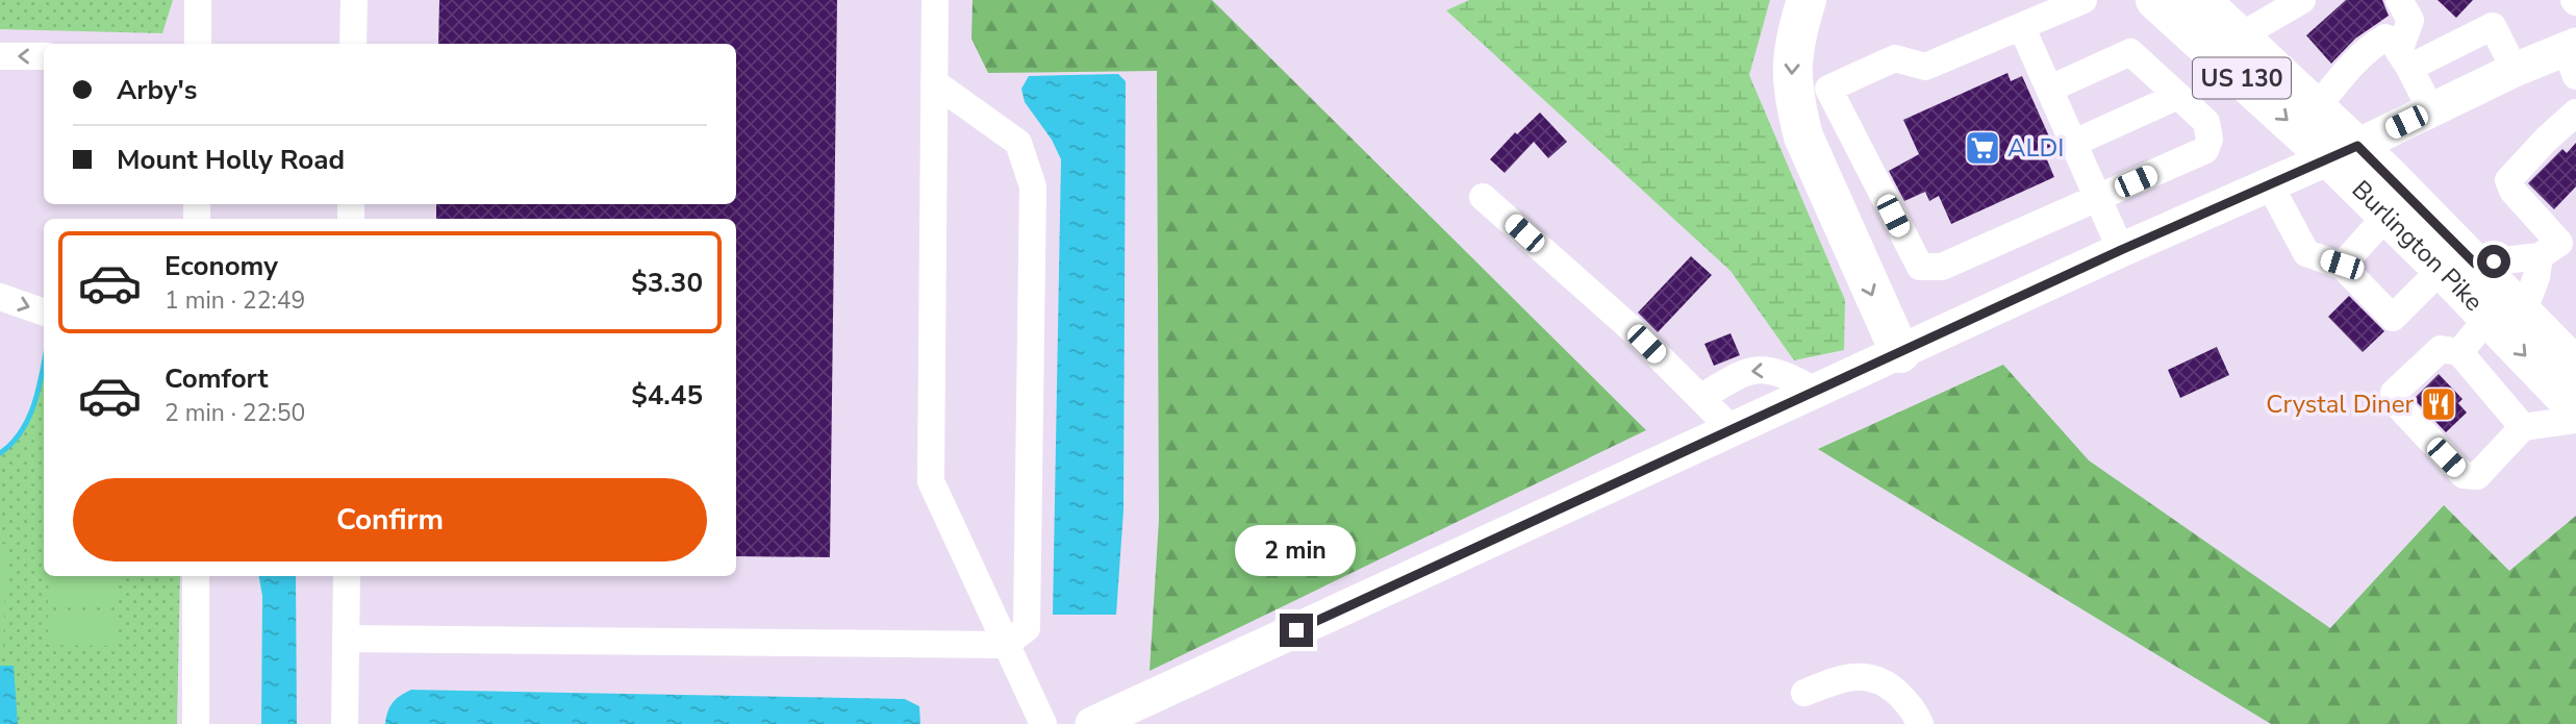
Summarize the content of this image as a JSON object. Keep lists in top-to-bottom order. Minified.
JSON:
{"streets":{"highway":["US 130","Burlington Pike"]},"places":{"supermarket":["ALDI"],"restaurant":["Crystal Diner"]},"page":{"banner":["Arby's","Mount Holly Road"],"list":[{"name":"Economy","note":"1 min · 22:49","value":"$3.30"},{"name":"Comfort","note":"2 min · 22:50","value":"$4.45"}],"buttons":"Confirm","bubble":"2 min"}}
